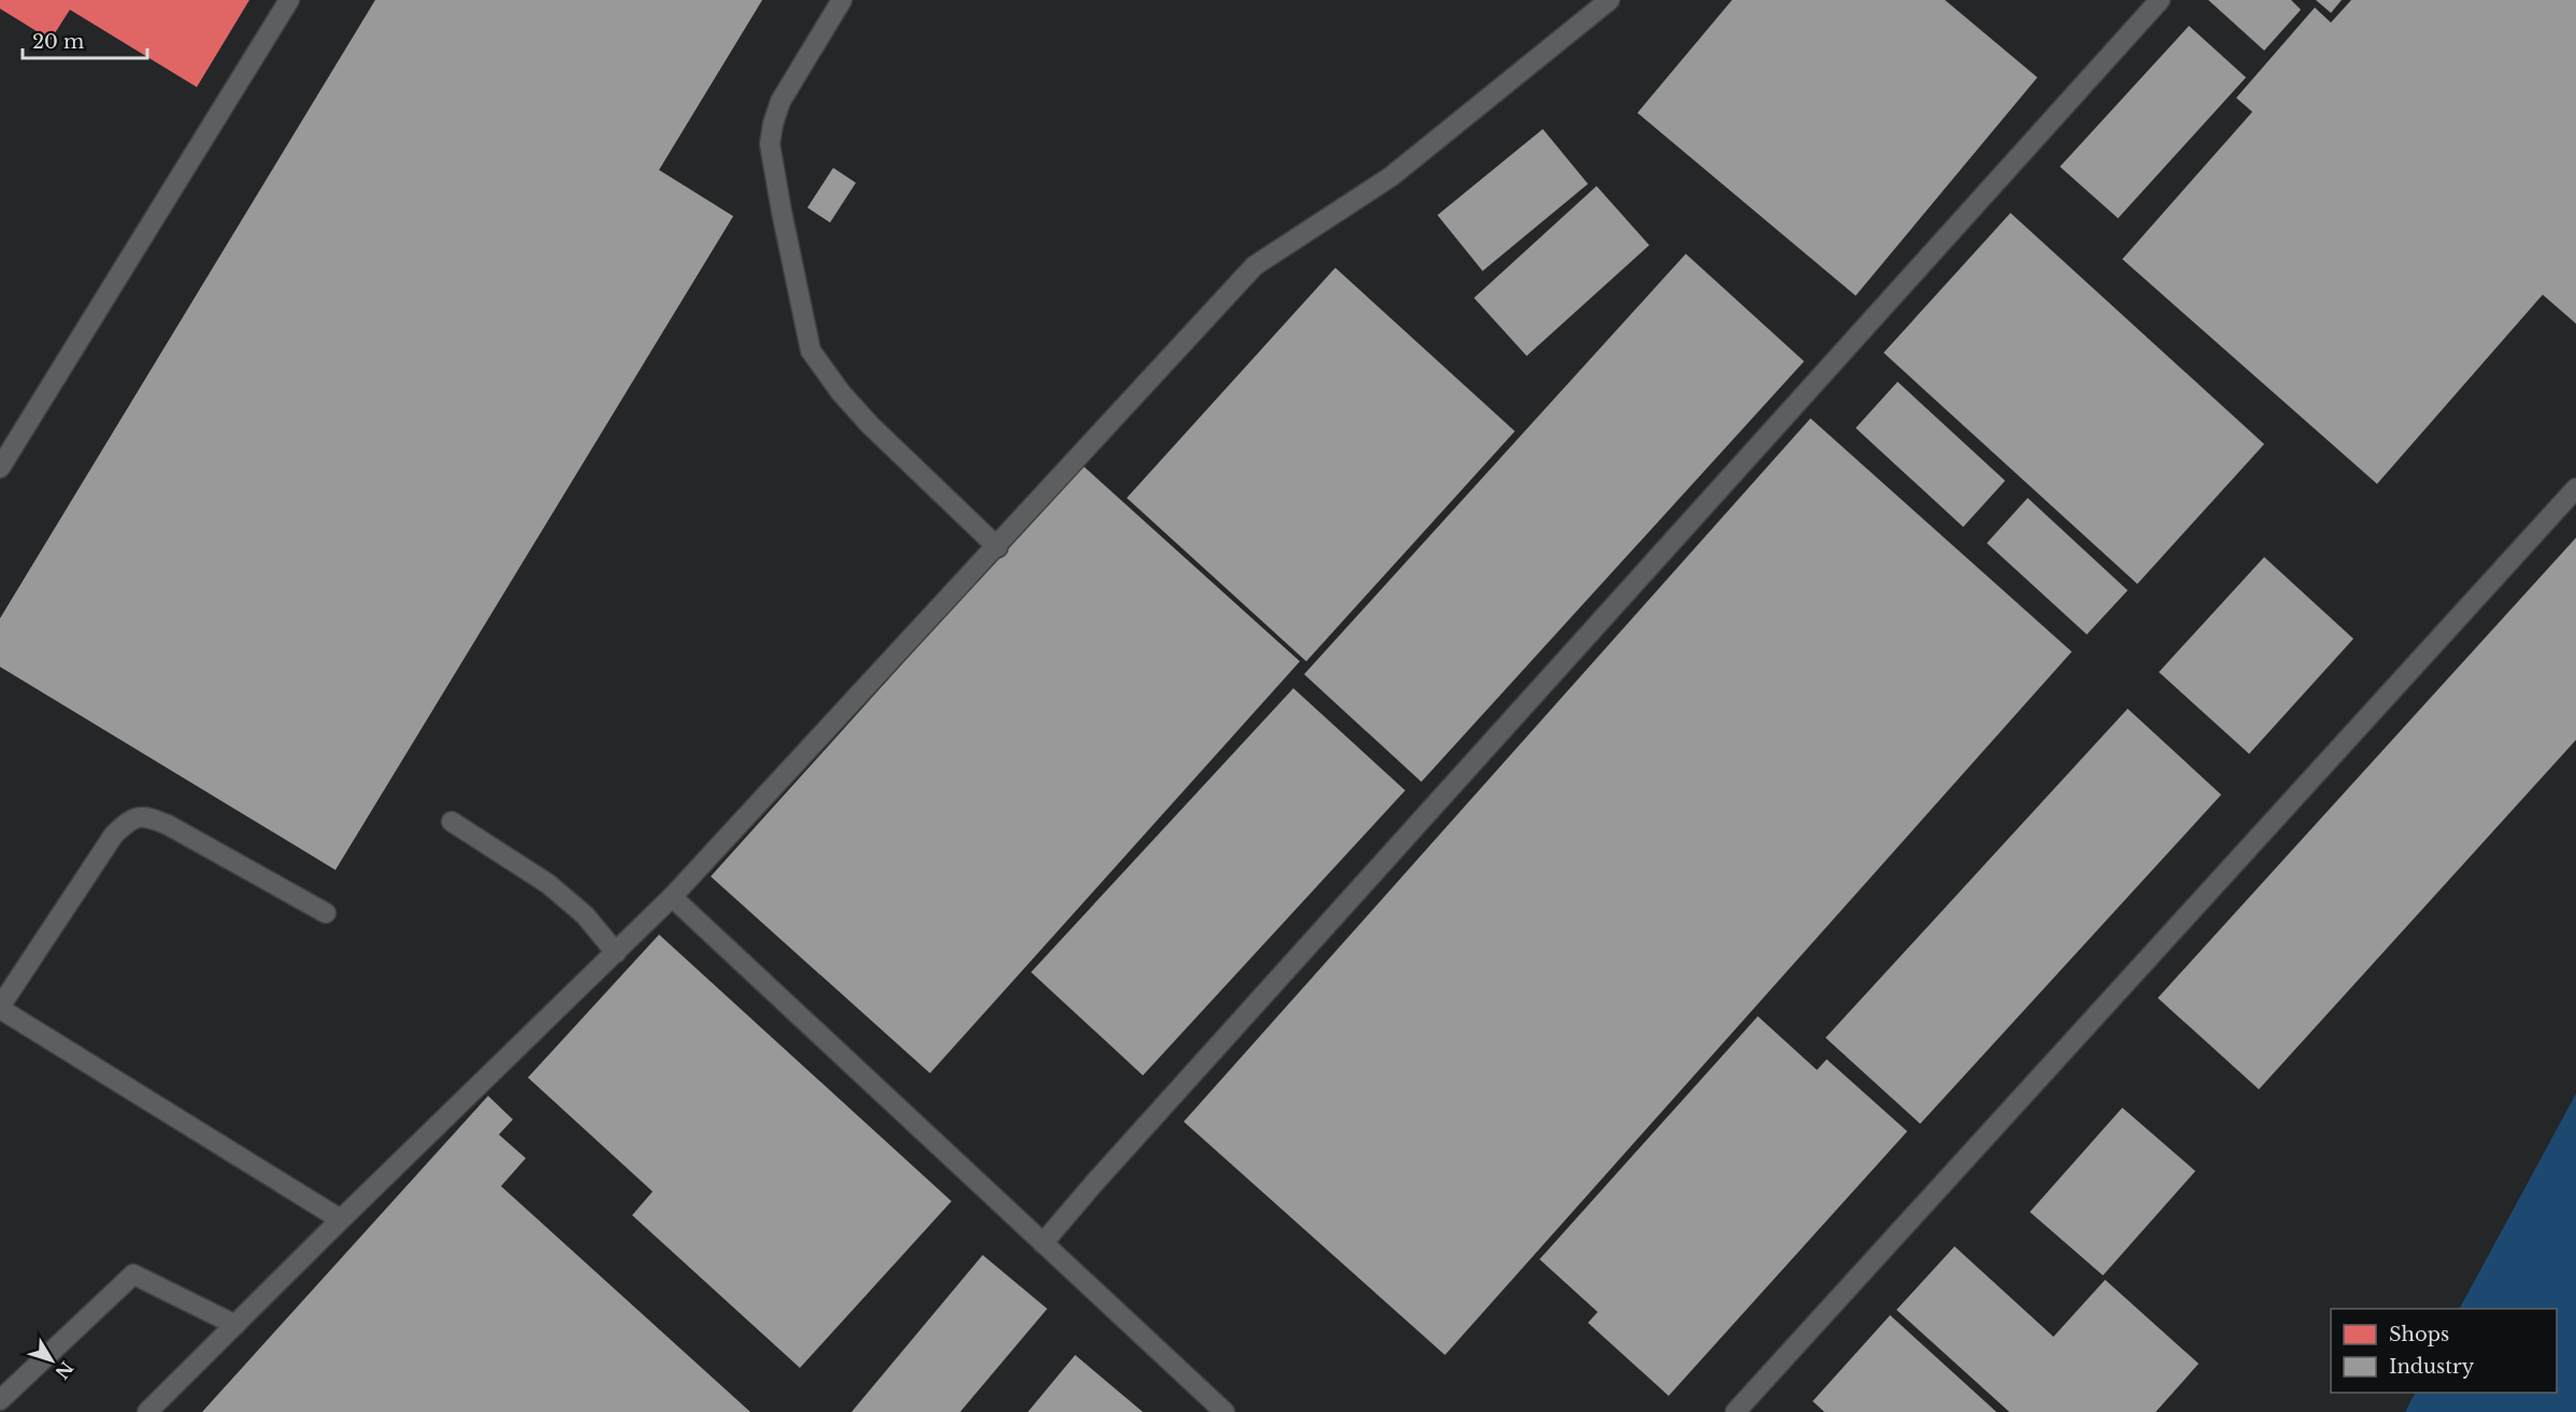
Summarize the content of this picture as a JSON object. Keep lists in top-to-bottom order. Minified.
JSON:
{"legend":["Shops","Industry"],"scale_bar":"20 m","north":"bottom right"}
